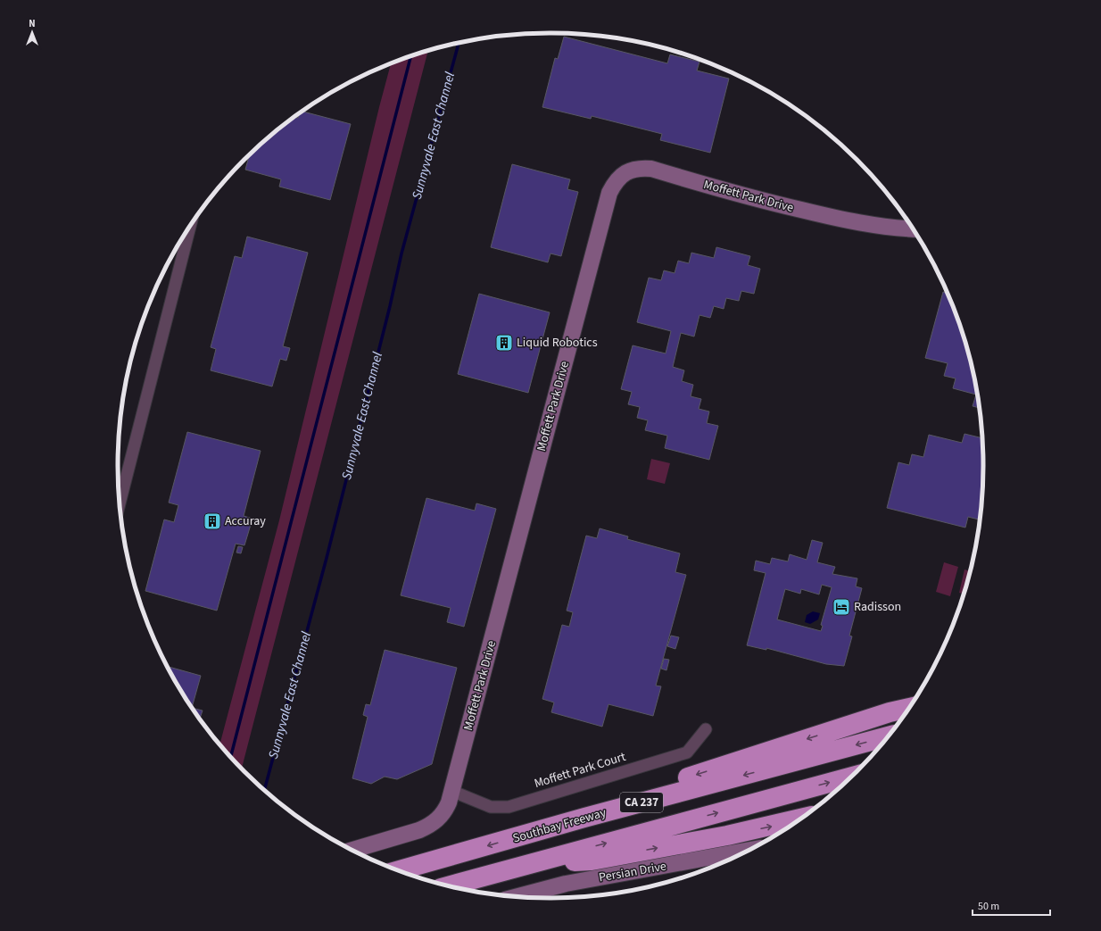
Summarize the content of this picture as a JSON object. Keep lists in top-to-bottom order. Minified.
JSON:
{"streets":{"highway":["CA 237","Southbay Freeway"],"street":["Moffett Park Drive","Moffett Park Court","Persian Drive"]},"crossings":[["Moffett Park Drive","Moffett Park Court"]],"water":["Sunnyvale East Channel"],"places":{"building":["Liquid Robotics","Accuray"],"hotel":["Radisson"]},"scale_bar":"50 m","north":"top"}
